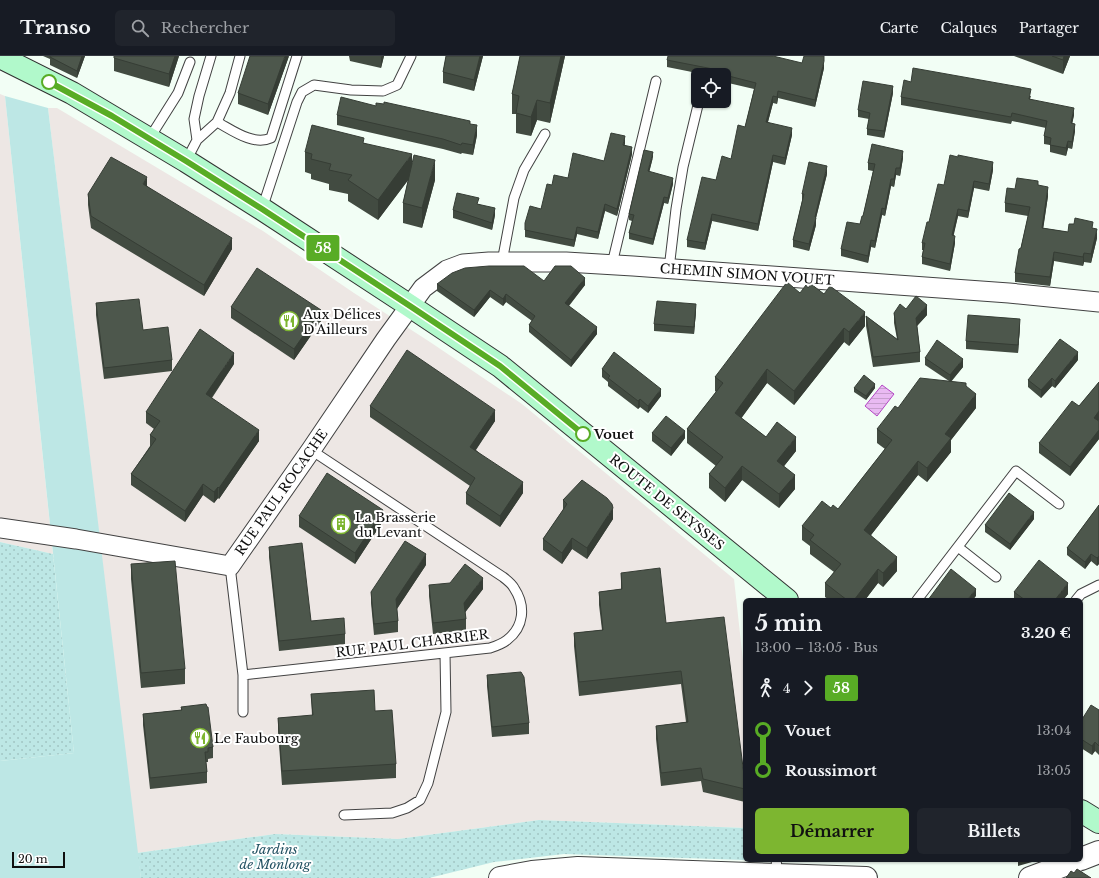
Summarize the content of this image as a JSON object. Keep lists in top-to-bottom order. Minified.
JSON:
{"streets":{"main road":["ROUTE DE SEYSSES"],"street":["CHEMIN SIMON VOUET","RUE PAUL ROCACHE"],"lane":["RUE PAUL CHARRIER"]},"crossings":[["CHEMIN SIMON VOUET","RUE PAUL ROCACHE"],["CHEMIN SIMON VOUET","ROUTE DE SEYSSES"],["RUE PAUL ROCACHE","ROUTE DE SEYSSES"],["RUE PAUL ROCACHE","RUE PAUL CHARRIER"]],"parks":["Jardins de Monlong"],"places":{"restaurant":["Aux Délices D'Ailleurs","Le Faubourg"],"other":["Vouet"],"building":["La Brasserie du Levant"]},"lines":["bus line 58"],"scale_bar":"20 m","page":{"header":"Transo","search":"Rechercher","nav":["Carte","Calques","Partager"],"on_map":"58","heading":["5 min","13:00 – 13:05 · Bus","3.20 €"],"legs":["4","58"],"list":[{"name":"Vouet","value":"13:04"},{"name":"Roussimort","value":"13:05"}],"buttons":["Démarrer","Billets"],"scale":"20 m"}}
